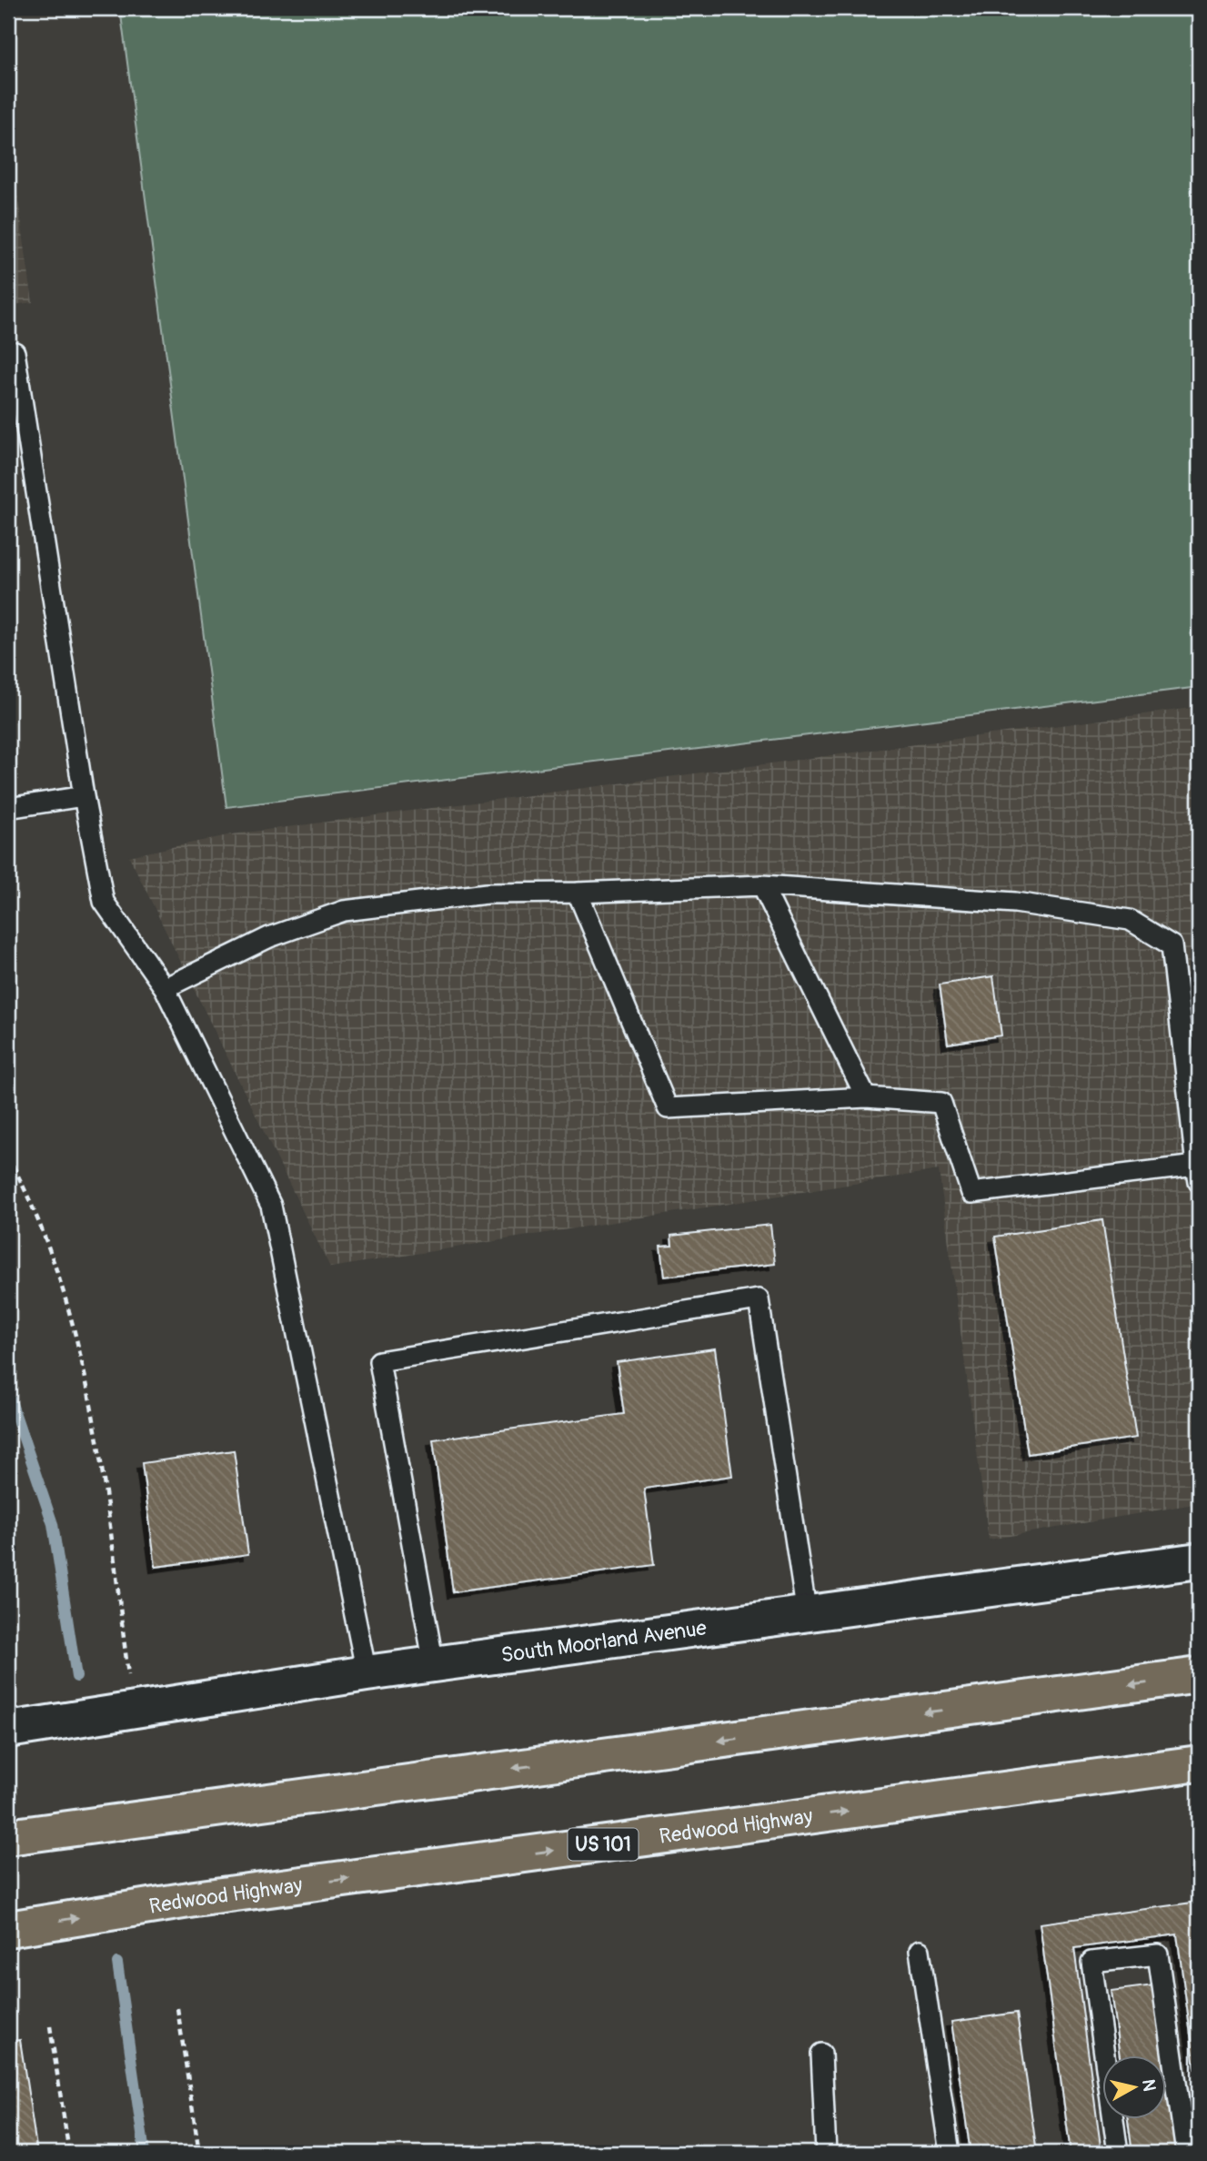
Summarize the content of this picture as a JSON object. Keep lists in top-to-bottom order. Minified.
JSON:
{"streets":{"highway":["Redwood Highway","US 101"],"street":["South Moorland Avenue"]},"north":"right"}
